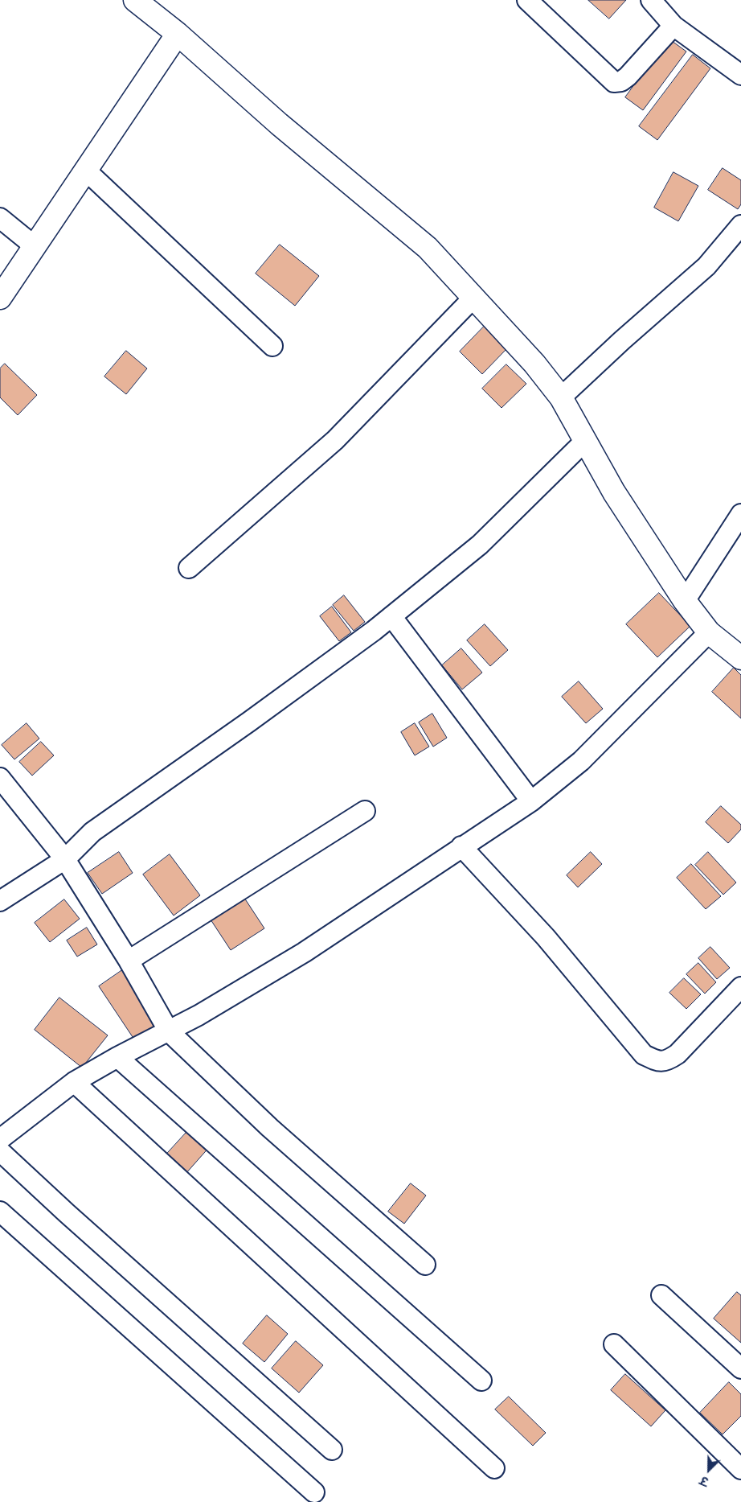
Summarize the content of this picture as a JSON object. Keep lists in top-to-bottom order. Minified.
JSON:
{"north":"bottom left"}
